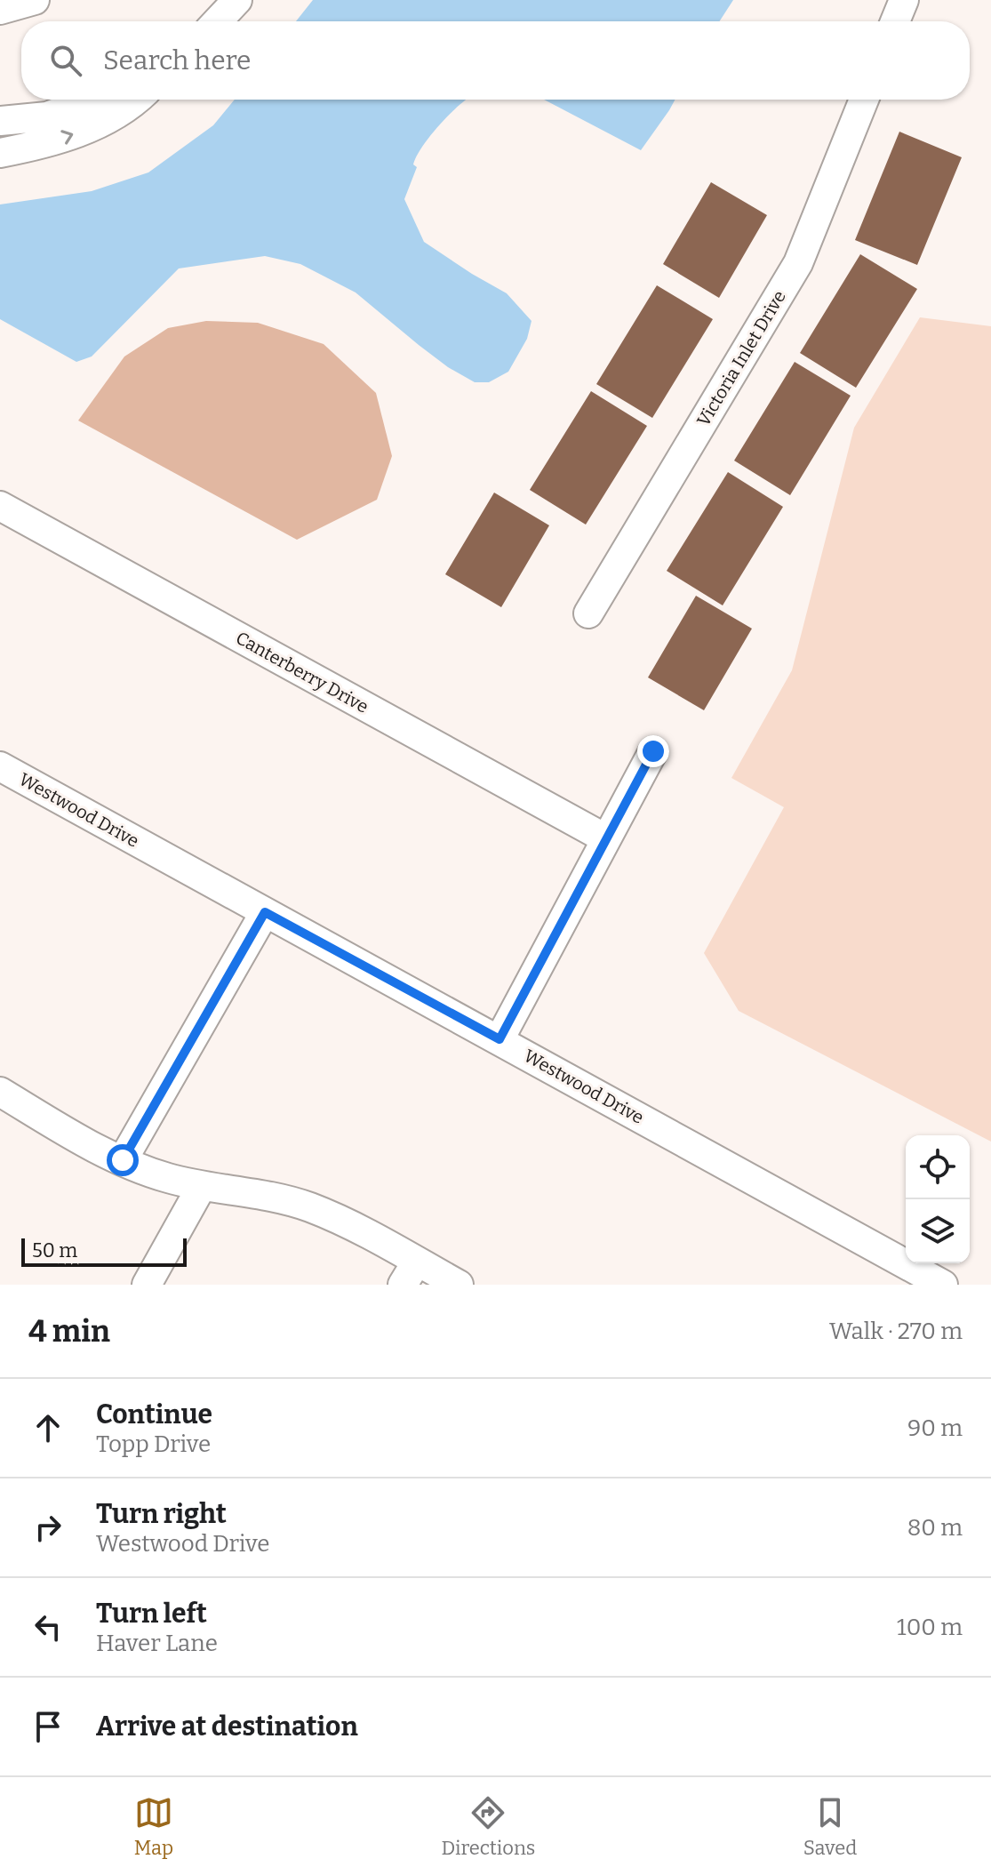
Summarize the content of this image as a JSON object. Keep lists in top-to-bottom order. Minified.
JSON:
{"streets":{"street":["Victoria Inlet Drive","Canterberry Drive","Westwood Drive"]},"scale_bar":"50 m","page":{"search":"Search here","scale":"50 m","heading":["4 min","Walk · 270 m"],"list":[["Continue","Topp Drive","90 m"],["Turn right","Westwood Drive","80 m"],["Turn left","Haver Lane","100 m"],"Arrive at destination"],"nav":["Map","Directions","Saved"]}}
